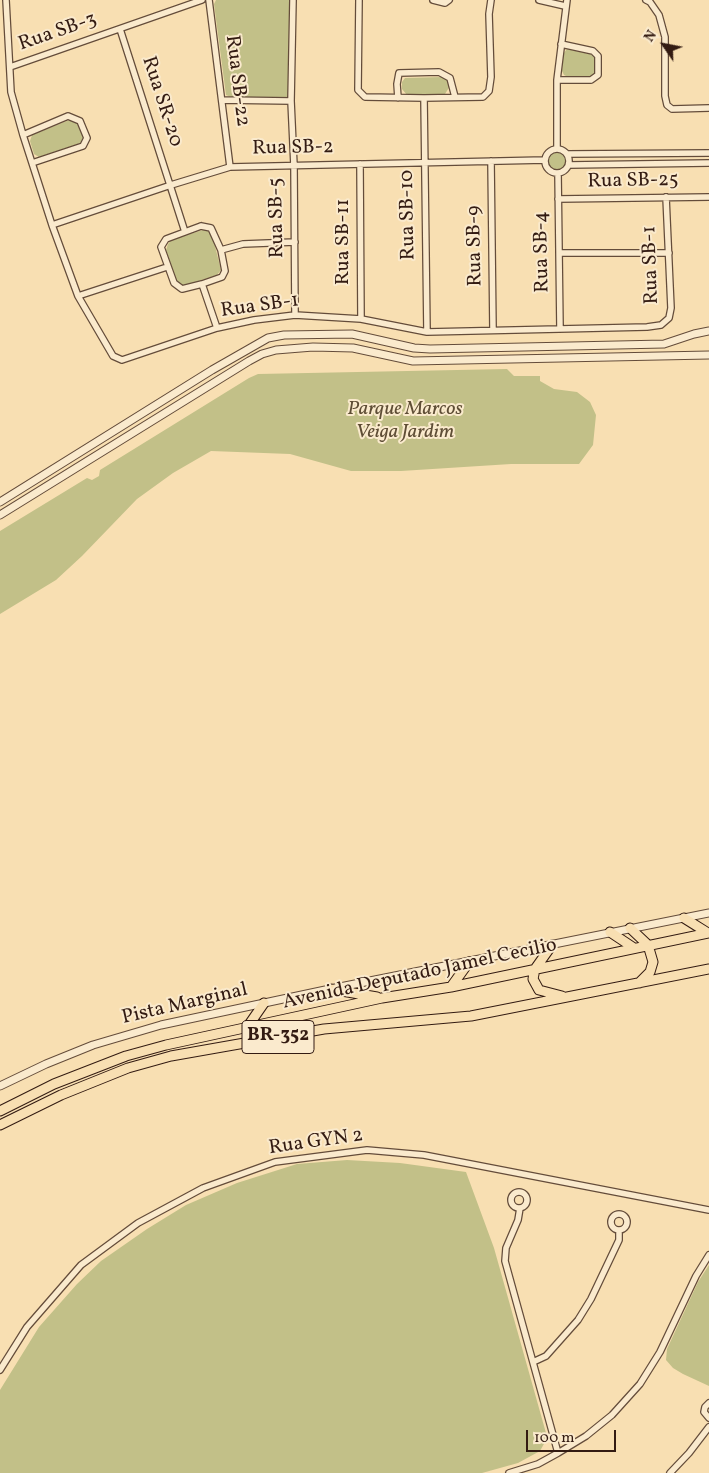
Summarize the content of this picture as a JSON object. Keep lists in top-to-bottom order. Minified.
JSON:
{"streets":{"highway":["Avenida Deputado Jamel Cecilio","BR-352"],"street":["Rua SB-3","Rua SB-22","Rua SR-20","Rua SB-2","Rua SB-25","Rua SB-10","Rua SB-5","Rua SB-11","Rua SB-9","Rua SB-4","Rua SB-1","Pista Marginal","Rua GYN 2"]},"crossings":[["Rua SB-3","Rua SR-20"],["Rua SB-3","Rua SB-1"],["Rua SB-22","Rua SB-2"],["Rua SR-20","Rua SB-2"],["Rua SB-2","Rua SB-10"],["Rua SB-2","Rua SB-5"],["Rua SB-2","Rua SB-11"],["Rua SB-2","Rua SB-9"],["Rua SB-2","Rua SB-4"],["Rua SB-2","Rua SB-1"],["Rua SB-25","Rua SB-4"],["Rua SB-25","Rua SB-1"],["Rua SB-10","Rua SB-1"],["Rua SB-5","Rua SB-1"],["Rua SB-11","Rua SB-1"],["Rua SB-9","Rua SB-1"],["Rua SB-4","Rua SB-1"],["Avenida Deputado Jamel Cecilio","BR-352"]],"parks":["Parque Marcos Veiga Jardim"],"scale_bar":"100 m","north":"top left"}
